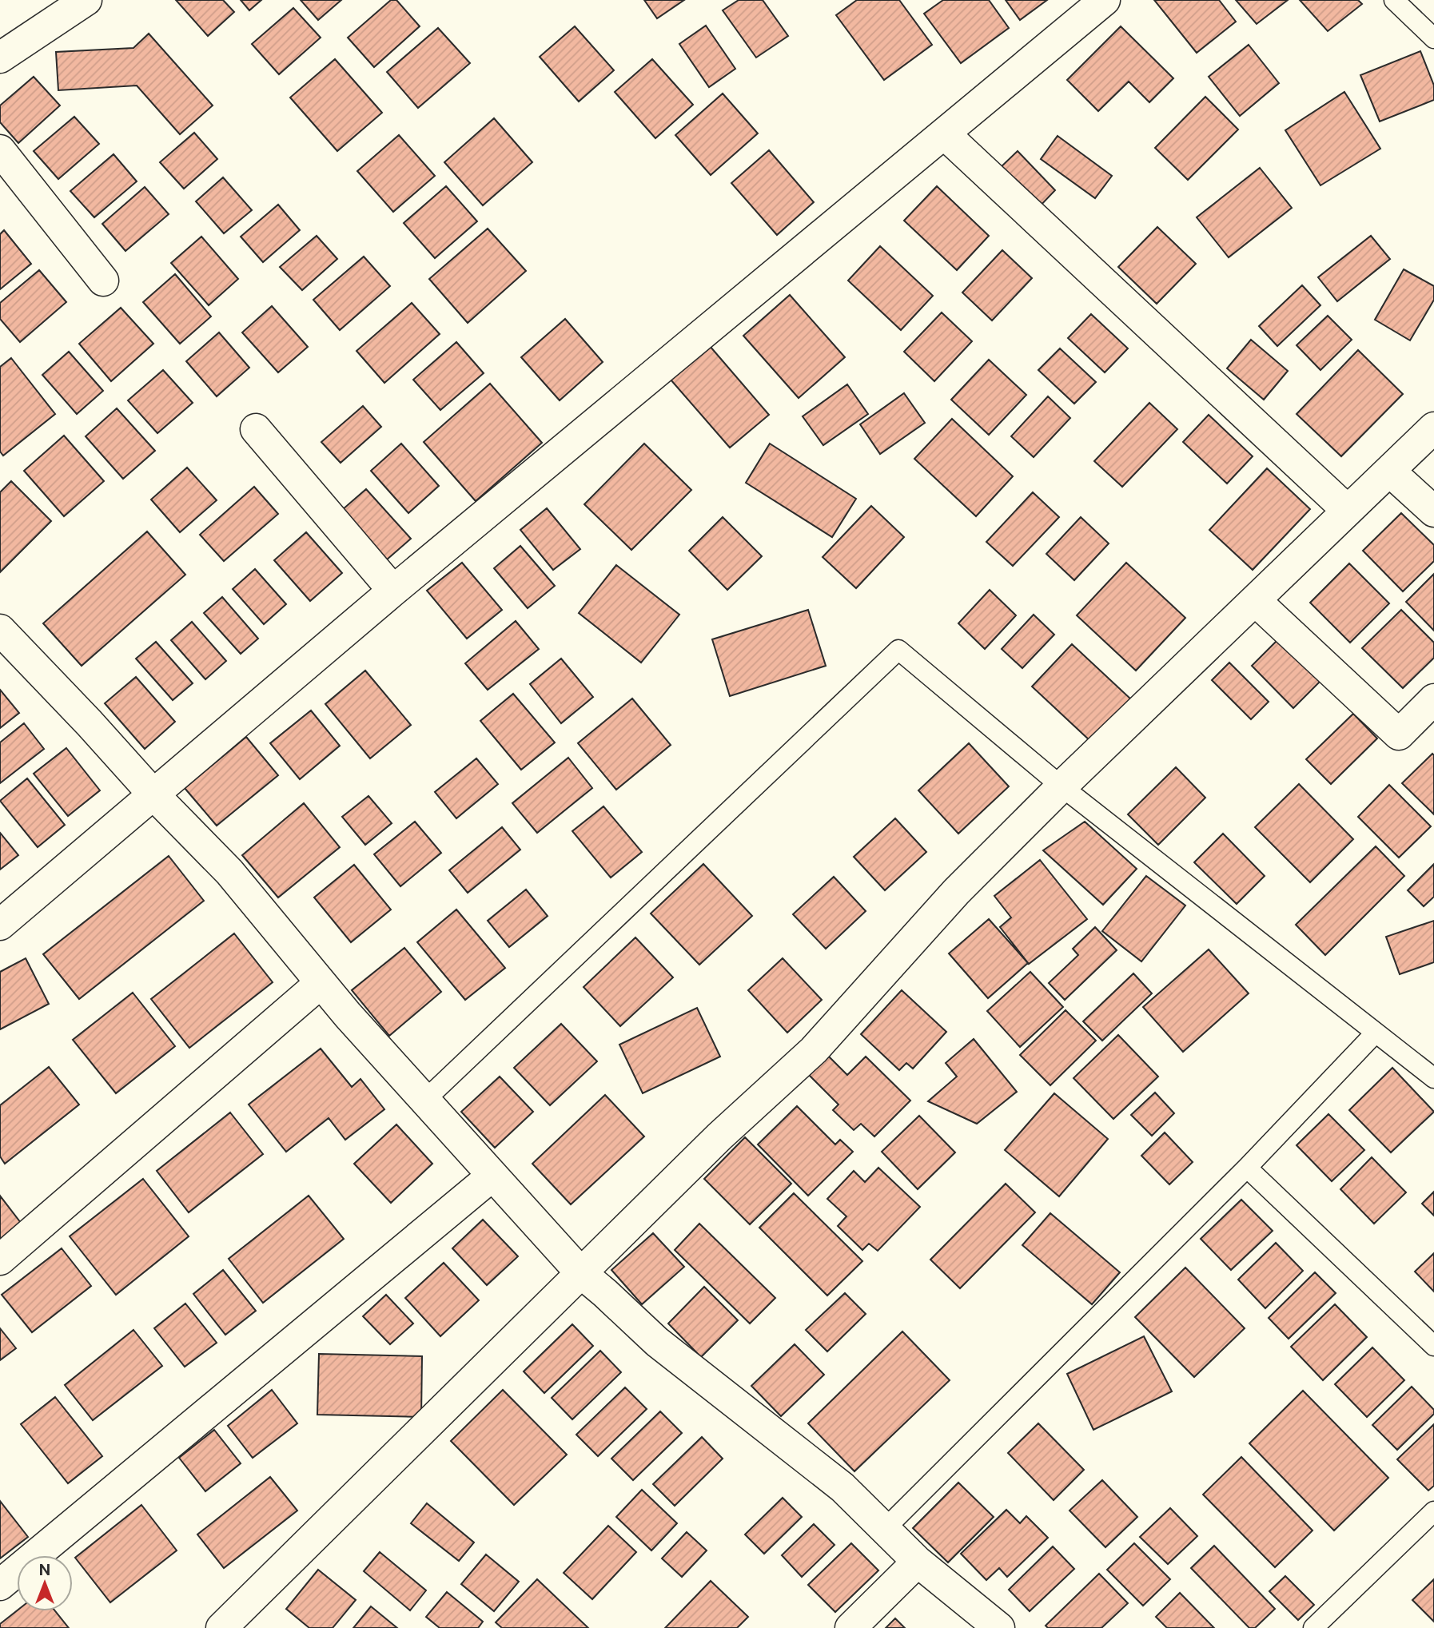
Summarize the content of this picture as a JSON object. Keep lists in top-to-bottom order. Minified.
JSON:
{"north":"top"}
